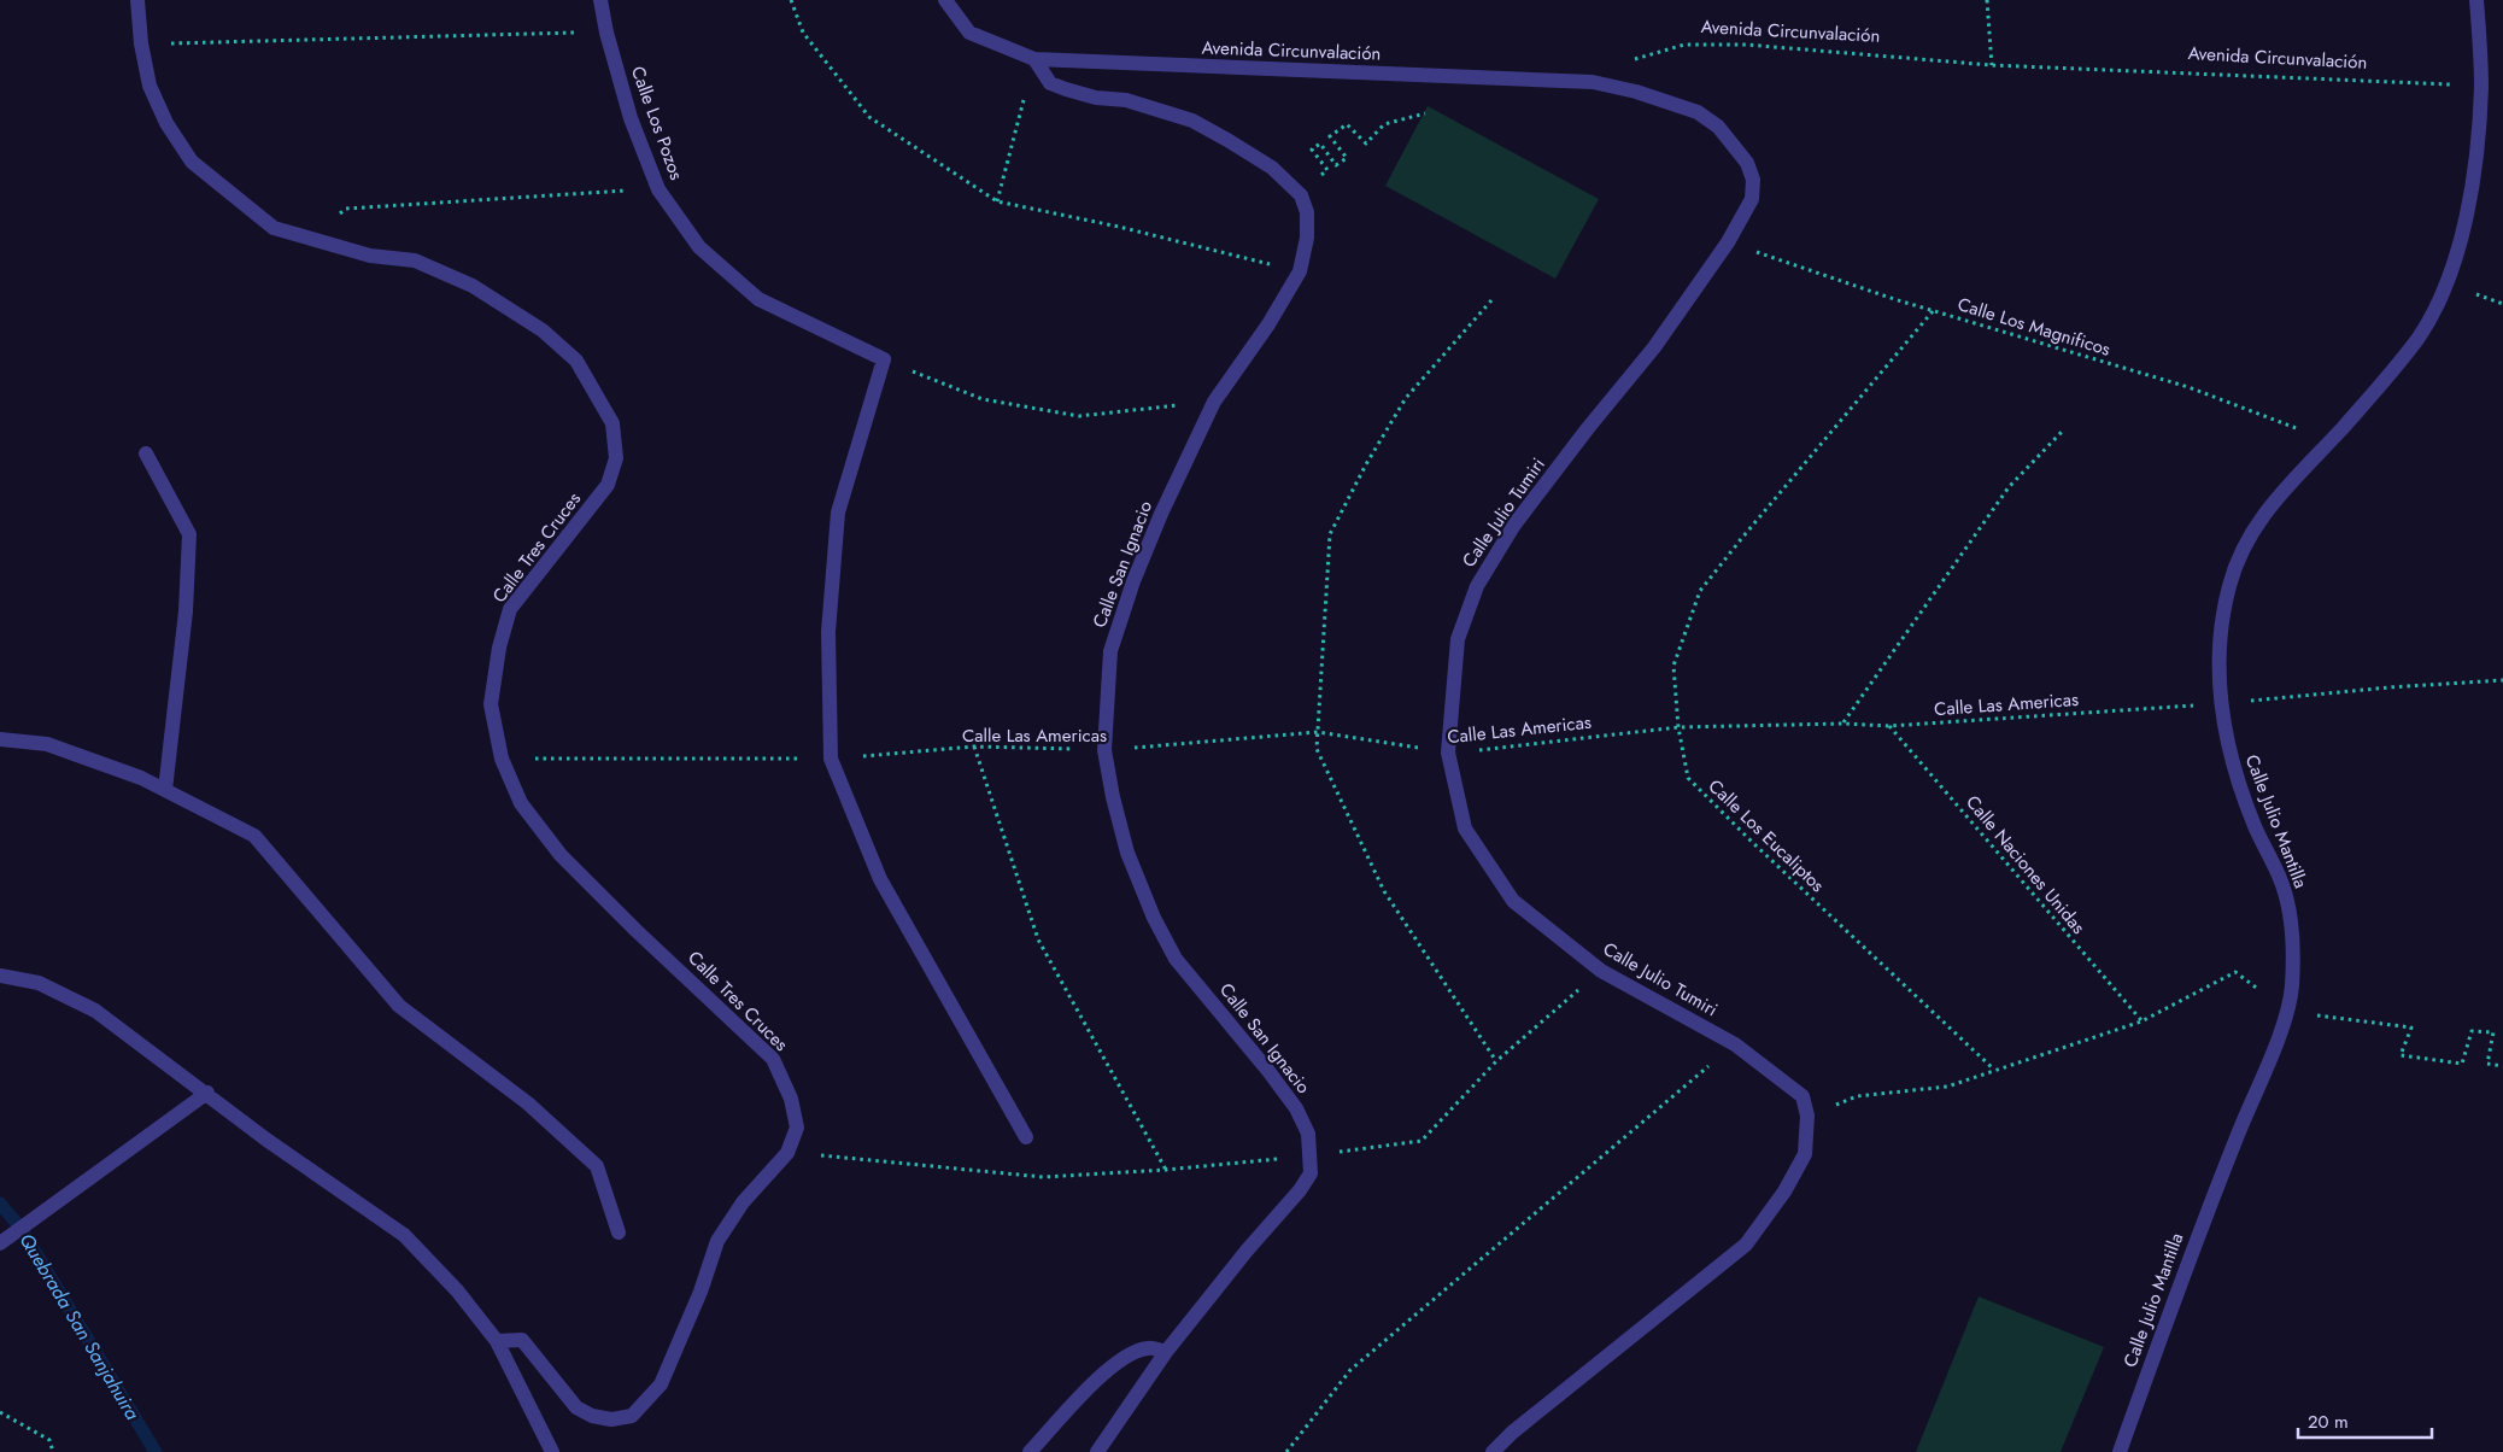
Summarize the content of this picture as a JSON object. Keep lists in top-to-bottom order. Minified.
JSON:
{"streets":{"street":["Avenida Circunvalación","Calle Los Pozos","Calle Julio Tumiri","Calle Tres Cruces","Calle San Ignacio","Calle Julio Mantilla"],"path":["Calle Los Magnificos","Calle Las Americas","Calle Los Eucaliptos","Calle Naciones Unidas"]},"crossings":[["Avenida Circunvalación","Calle Julio Tumiri"],["Avenida Circunvalación","Calle San Ignacio"],["Avenida Circunvalación","Calle Julio Mantilla"],["Calle Los Magnificos","Calle Julio Tumiri"],["Calle Los Magnificos","Calle Julio Mantilla"],["Calle Los Magnificos","Calle Los Eucaliptos"],["Calle Julio Tumiri","Calle Las Americas"],["Calle Tres Cruces","Calle Las Americas"],["Calle San Ignacio","Calle Las Americas"],["Calle Las Americas","Calle Julio Mantilla"],["Calle Las Americas","Calle Los Eucaliptos"],["Calle Las Americas","Calle Naciones Unidas"]],"water":["Quebrada San Sanjahuira"],"scale_bar":"20 m"}
